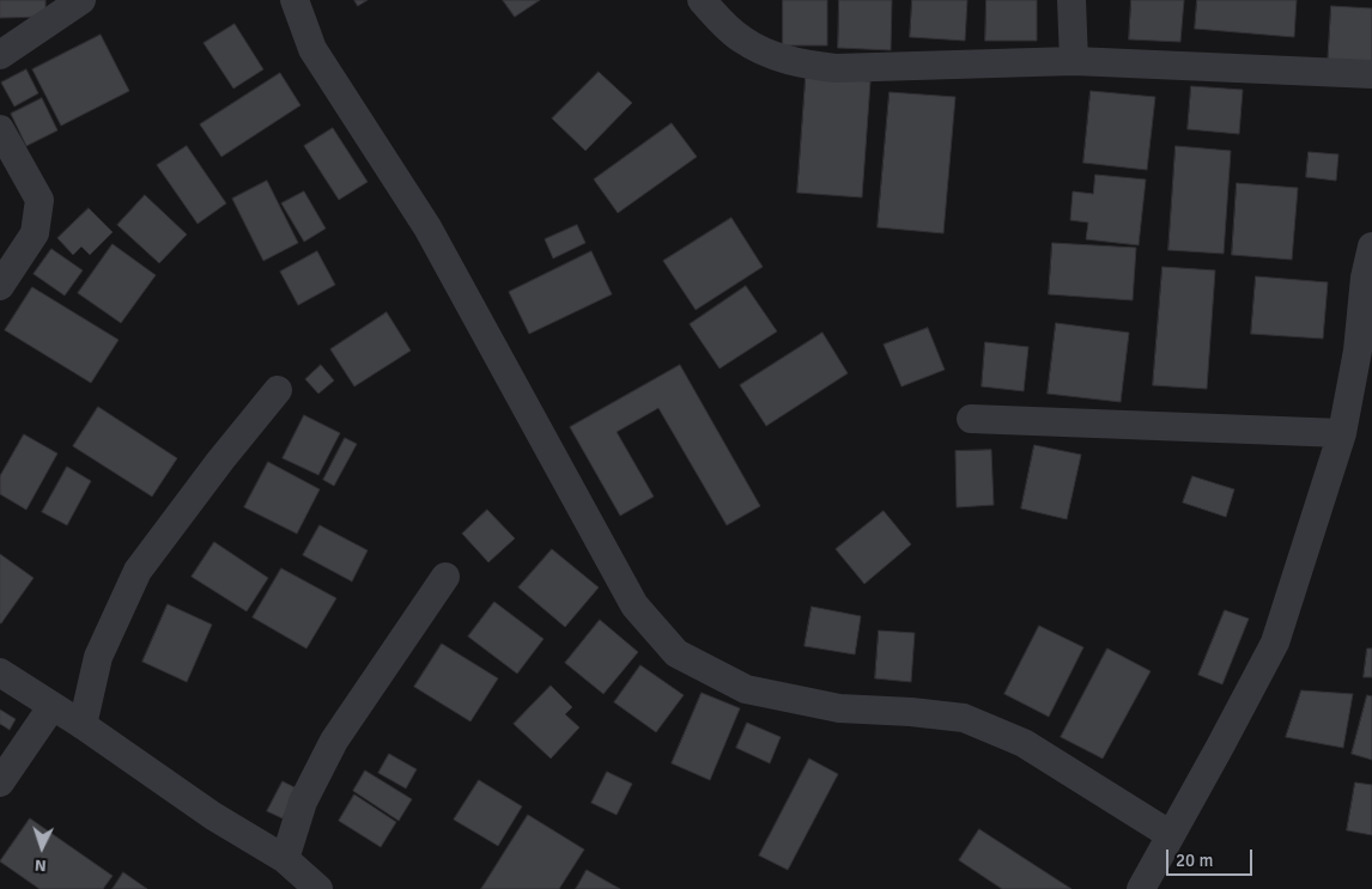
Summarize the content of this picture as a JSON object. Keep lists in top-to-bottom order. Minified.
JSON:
{"scale_bar":"20 m","north":"bottom"}
